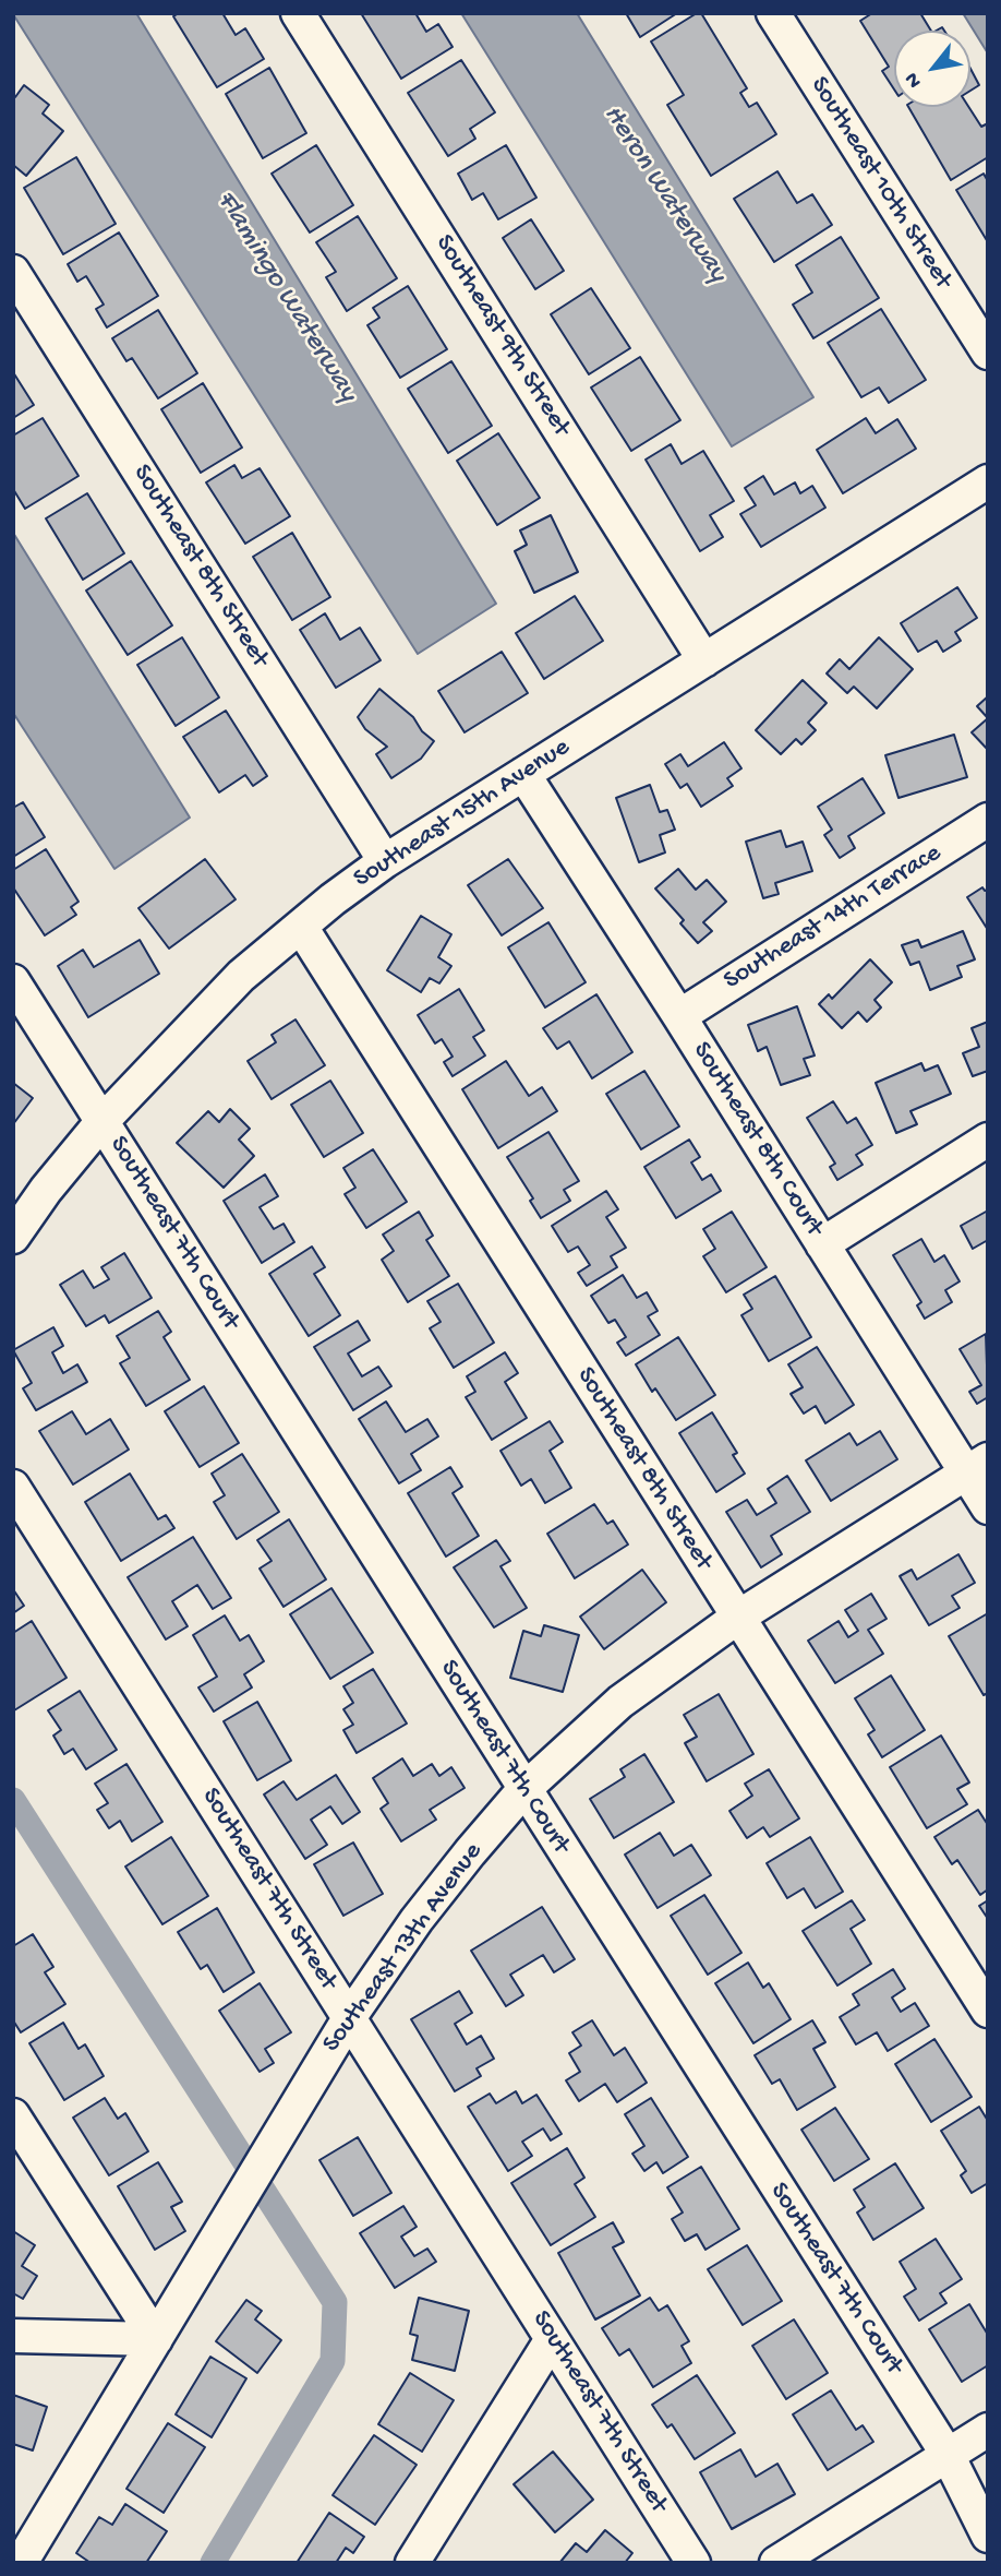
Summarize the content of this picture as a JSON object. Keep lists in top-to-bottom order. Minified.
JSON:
{"streets":{"street":["Southeast 10th Street","Southeast 9th Street","Southeast 8th Street","Southeast 15th Avenue","Southeast 14th Terrace","Southeast 8th Court","Southeast 7th Court","Southeast 7th Street","Southeast 13th Avenue"]},"crossings":[["Southeast 9th Street","Southeast 15th Avenue"],["Southeast 8th Street","Southeast 15th Avenue"],["Southeast 8th Street","Southeast 13th Avenue"],["Southeast 15th Avenue","Southeast 8th Court"],["Southeast 15th Avenue","Southeast 7th Court"],["Southeast 14th Terrace","Southeast 8th Court"],["Southeast 8th Court","Southeast 13th Avenue"],["Southeast 7th Court","Southeast 13th Avenue"],["Southeast 7th Street","Southeast 13th Avenue"]],"water":["Heron Waterway","Flamingo Waterway"],"north":"bottom left"}
